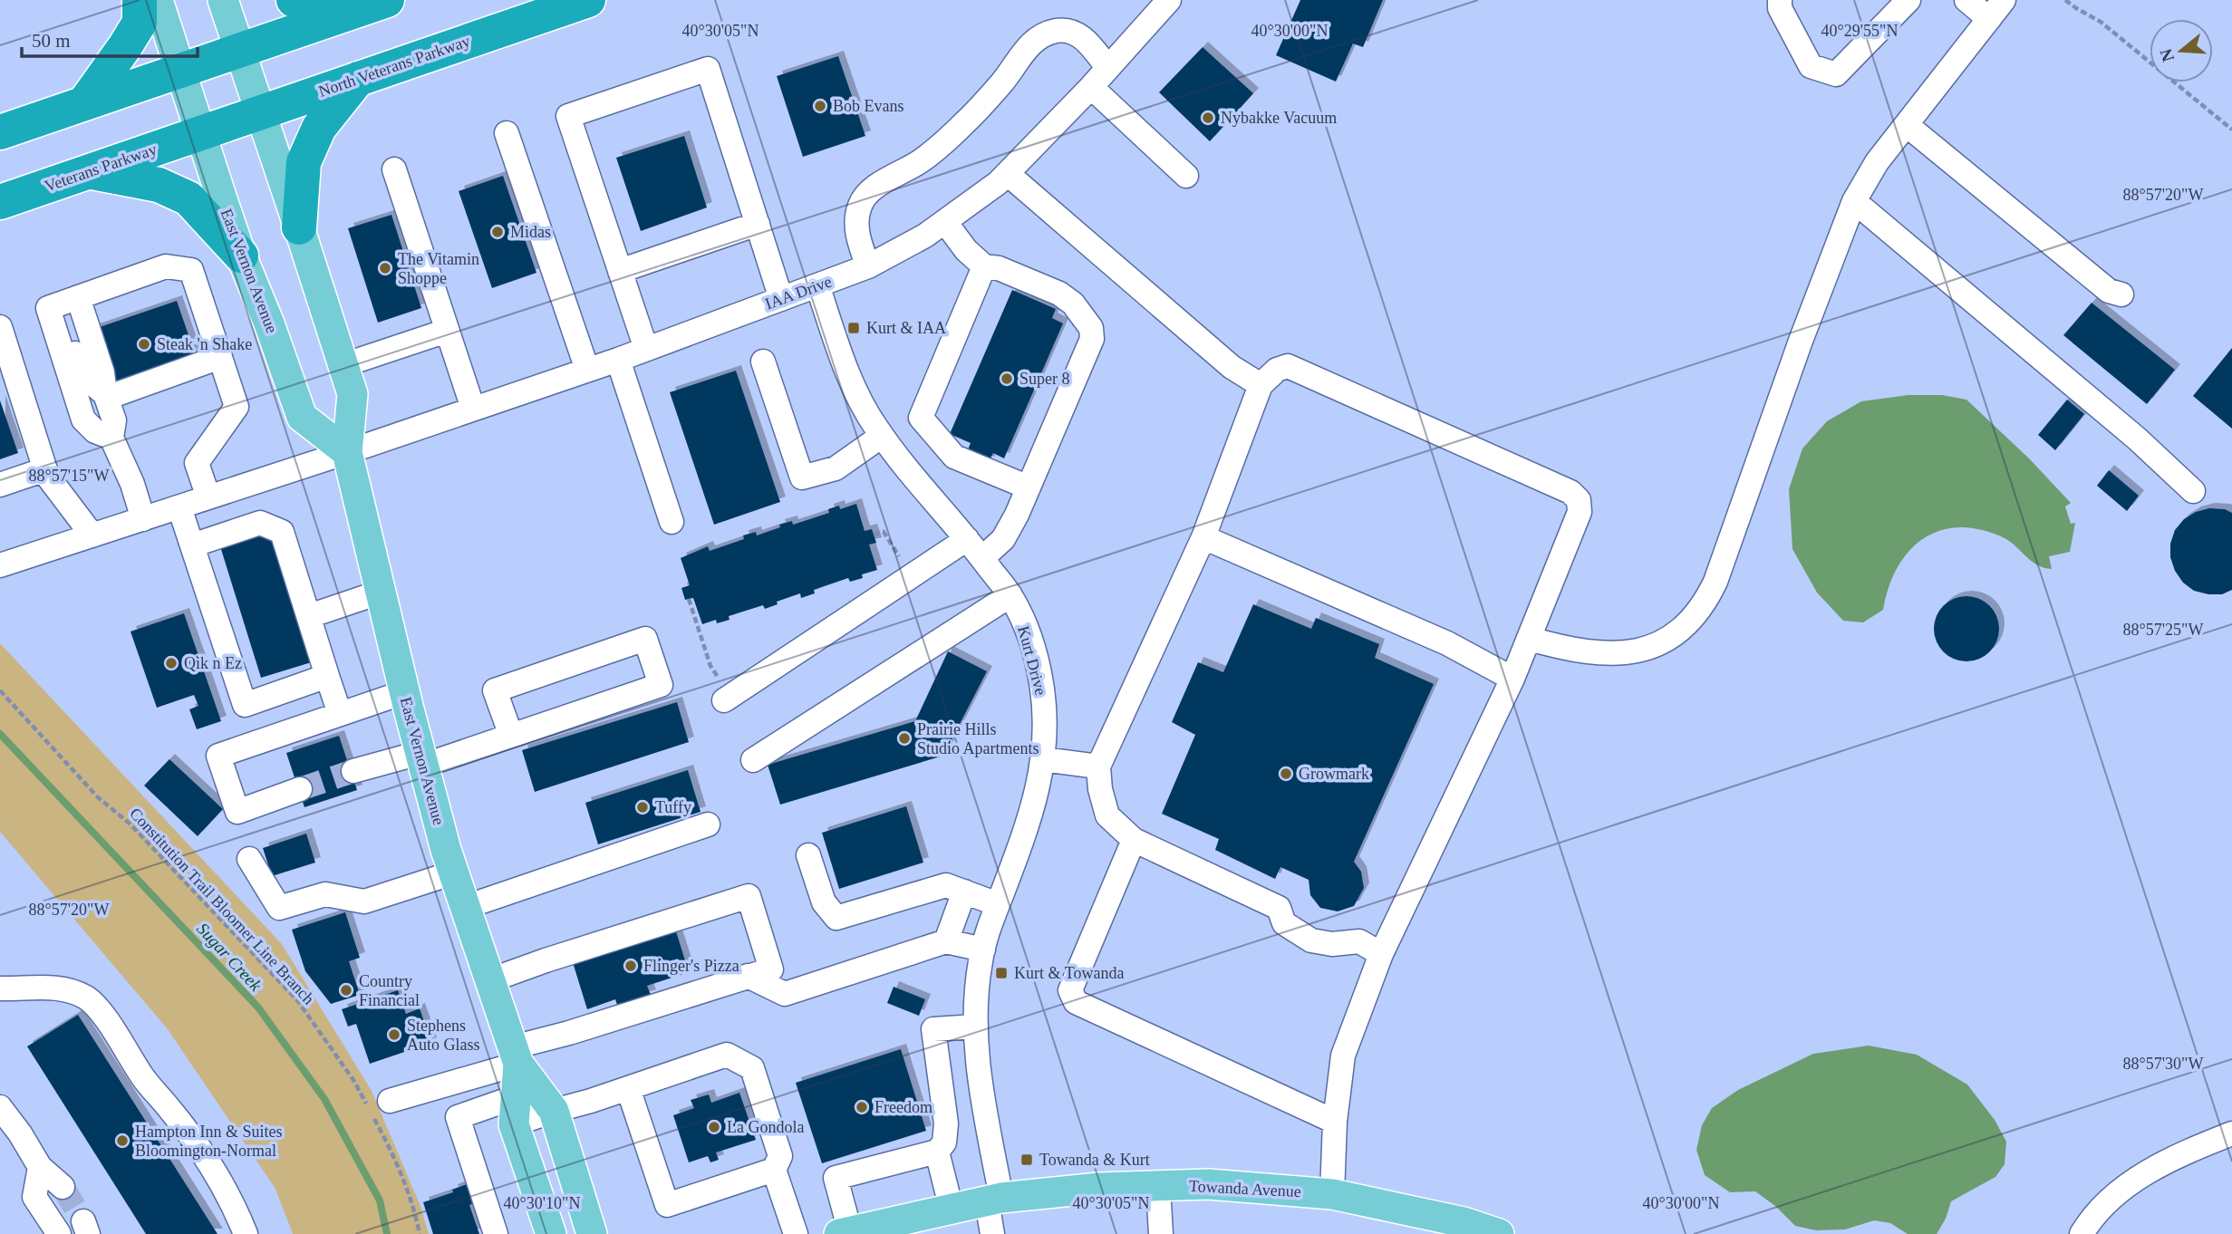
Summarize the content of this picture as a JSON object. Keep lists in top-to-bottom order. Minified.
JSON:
{"streets":{"highway":["North Veterans Parkway","Veterans Parkway"],"main road":["East Vernon Avenue","Towanda Avenue"],"street":["IAA Drive","Kurt Drive"],"path":["Constitution Trail Bloomer Line Branch"]},"crossings":[["North Veterans Parkway","Veterans Parkway"],["North Veterans Parkway","East Vernon Avenue"],["Veterans Parkway","East Vernon Avenue"],["East Vernon Avenue","IAA Drive"],["IAA Drive","Kurt Drive"],["Kurt Drive","Towanda Avenue"]],"water":["Sugar Creek"],"places":{"other":["Bob Evans","Nybakke Vacuum","Midas","The Vitamin Shoppe","Steak 'n Shake","Super 8","Qik n Ez","Prairie Hills Studio Apartments","Growmark","Tuffy","Flinger's Pizza","Country Financial","Stephens Auto Glass","Freedom","La Gondola","Hampton Inn & Suites Bloomington-Normal"],"transit":["Kurt & IAA","Kurt & Towanda","Towanda & Kurt"]},"scale_bar":"50 m","north":"left","coordinates":["40°30'05\"N","40°30'00\"N","40°29'55\"N","88°57'20\"W","88°57'15\"W","88°57'25\"W","88°57'30\"W","40°30'10\"N"]}
